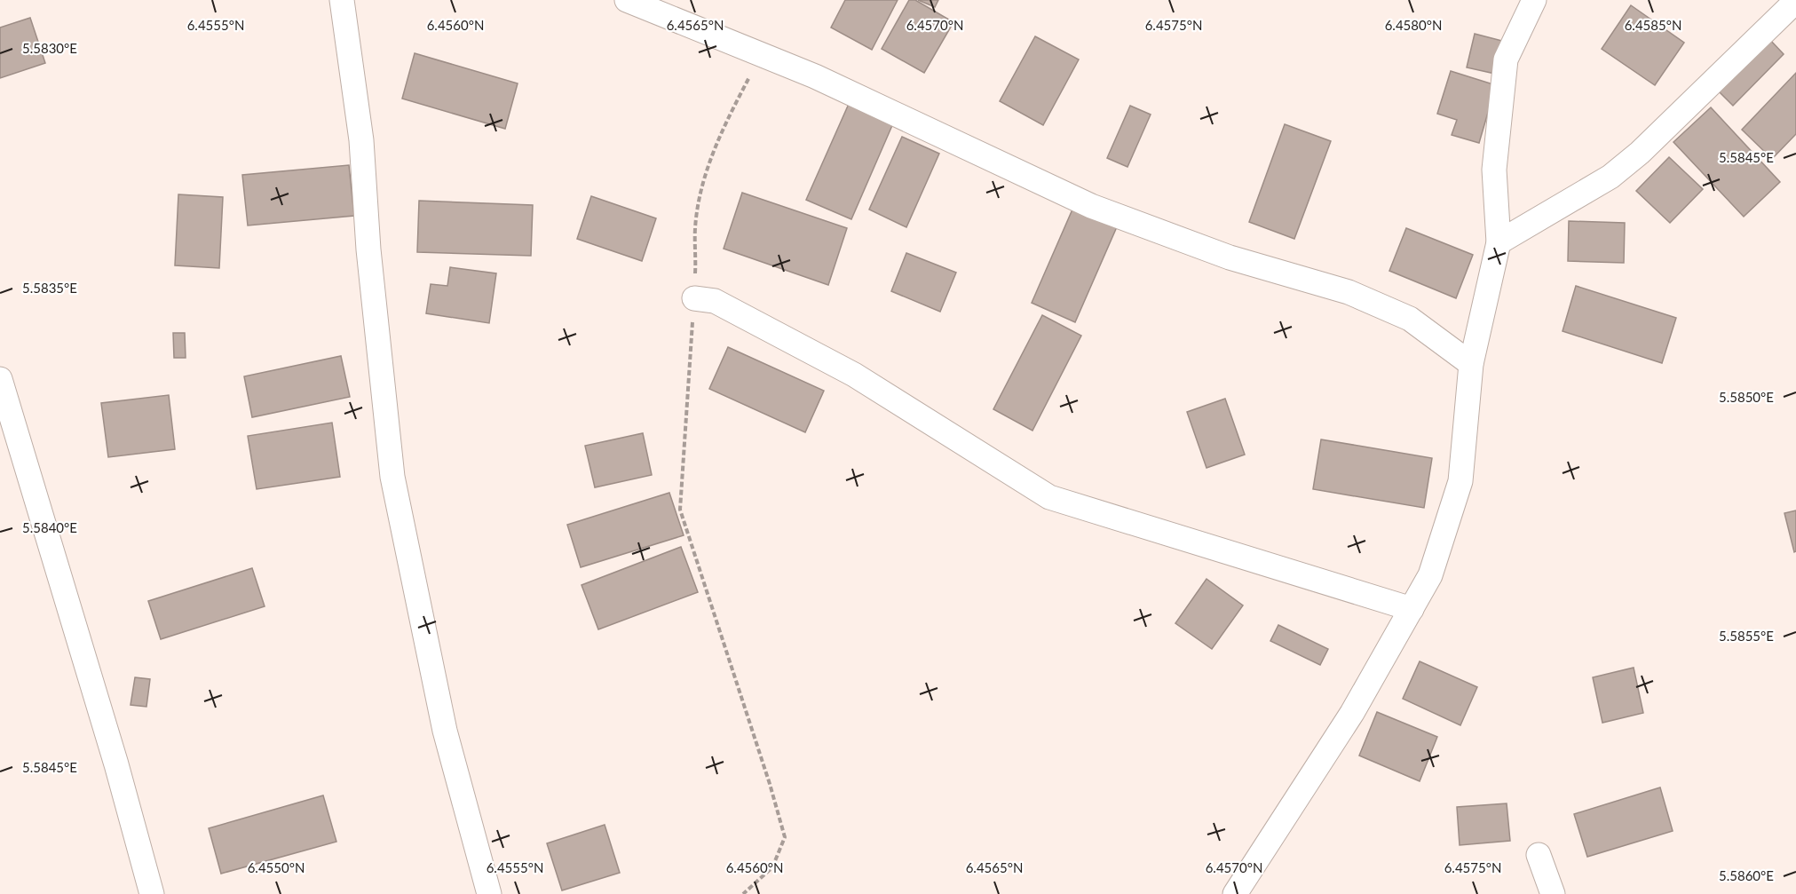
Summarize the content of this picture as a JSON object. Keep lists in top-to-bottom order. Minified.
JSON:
{"coordinates":["6.4555°N","6.4560°N","6.4565°N","6.4570°N","6.4575°N","6.4580°N","6.4585°N","5.5830°E","5.5845°E","5.5835°E","5.5850°E","5.5840°E","5.5855°E","6.4550°N","5.5860°E"]}
